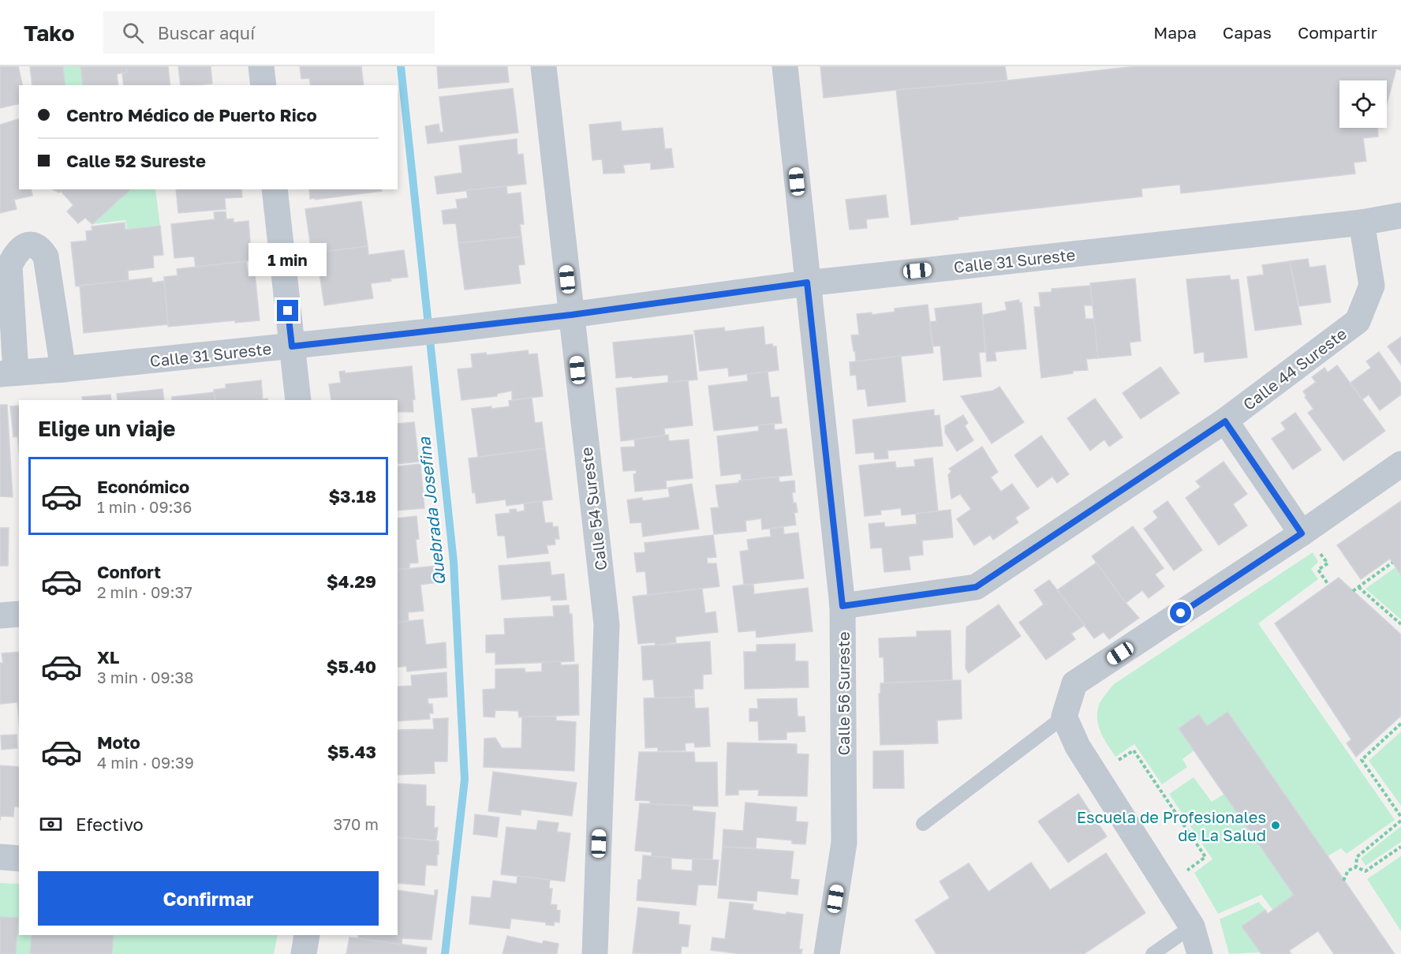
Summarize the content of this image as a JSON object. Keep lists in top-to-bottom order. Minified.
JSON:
{"streets":{"street":["Calle 31 Sureste","Calle 44 Sureste","Calle 54 Sureste","Calle 56 Sureste"]},"crossings":[["Calle 31 Sureste","Calle 44 Sureste"],["Calle 31 Sureste","Calle 54 Sureste"],["Calle 31 Sureste","Calle 56 Sureste"],["Calle 44 Sureste","Calle 56 Sureste"]],"water":["Quebrada Josefina"],"places":["Escuela de Profesionales de La Salud"],"page":{"header":"Tako","search":"Buscar aquí","nav":["Mapa","Capas","Compartir"],"banner":["Centro Médico de Puerto Rico","Calle 52 Sureste"],"bubble":"1 min","heading":"Elige un viaje","list":[{"name":"Económico","note":"1 min · 09:36","value":"$3.18"},{"name":"Confort","note":"2 min · 09:37","value":"$4.29"},{"name":"XL","note":"3 min · 09:38","value":"$5.40"},{"name":"Moto","note":"4 min · 09:39","value":"$5.43"}],"pay":["Efectivo","370 m"],"buttons":"Confirmar"}}
